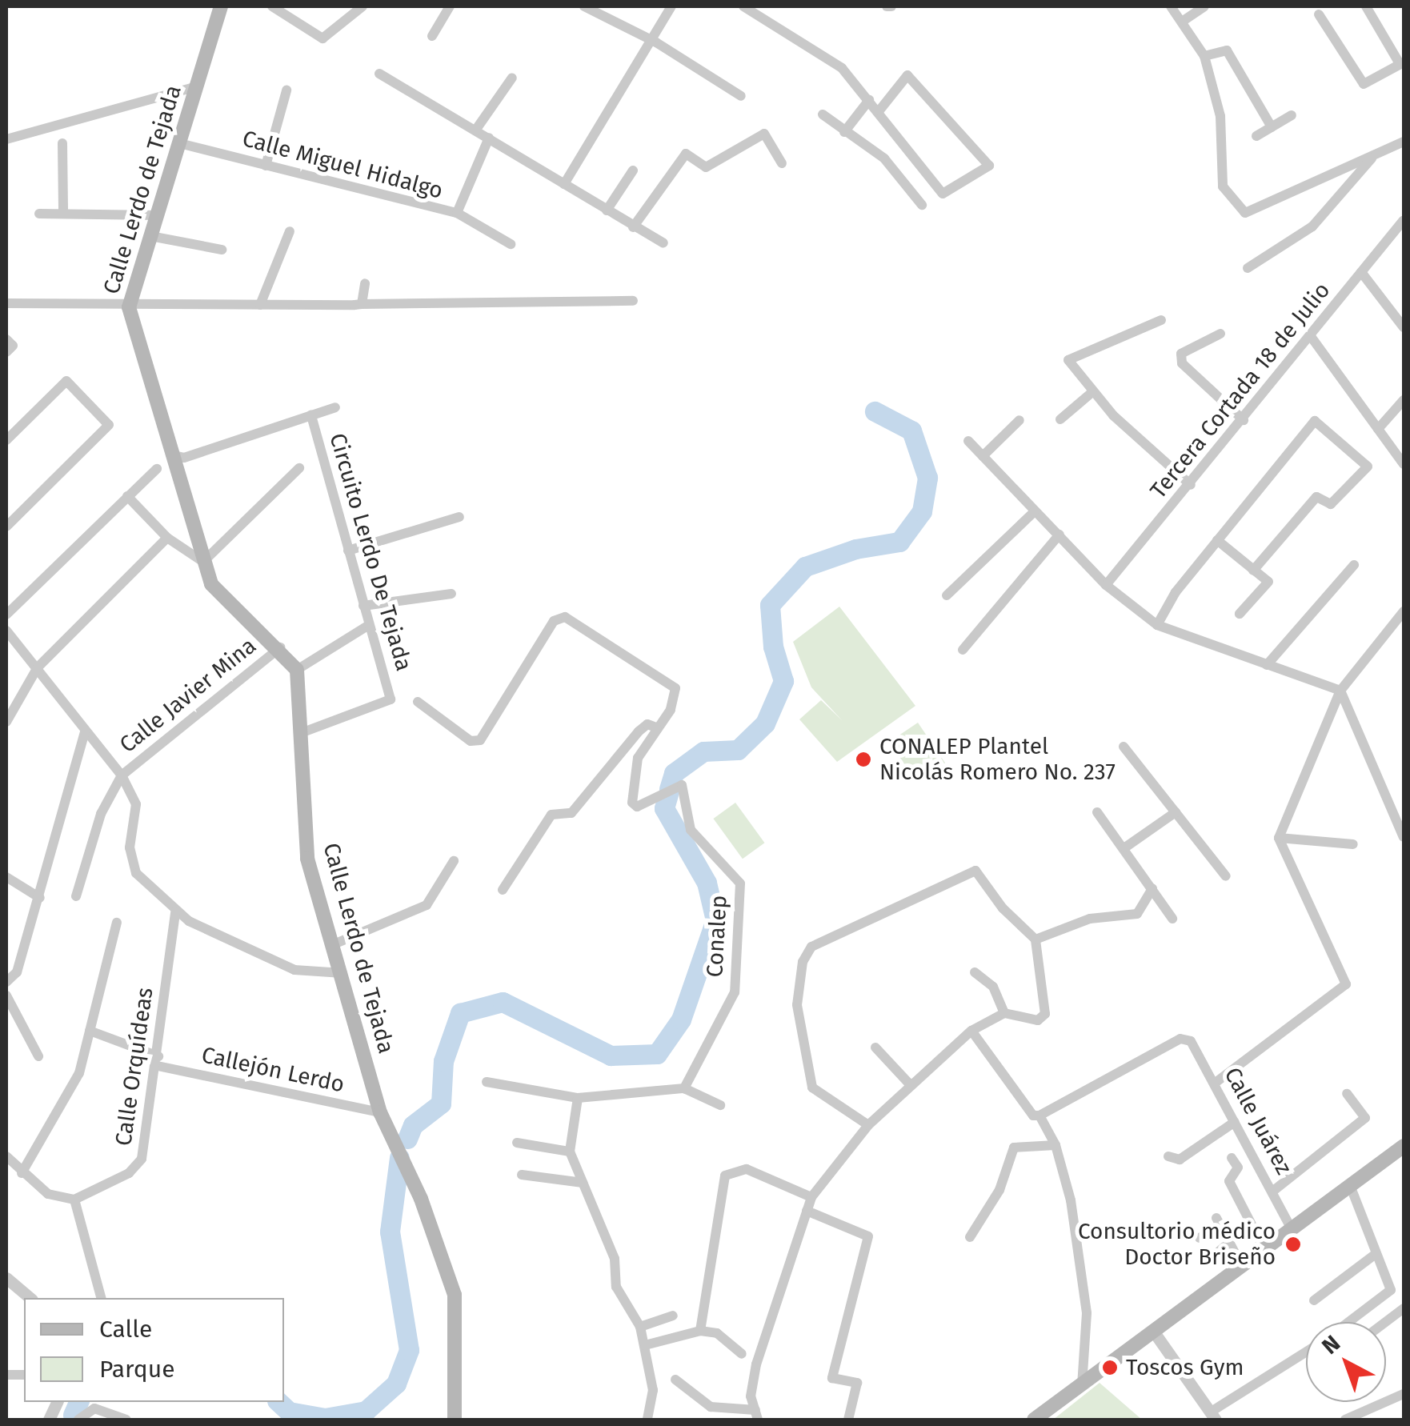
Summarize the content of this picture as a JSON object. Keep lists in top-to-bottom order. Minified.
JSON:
{"streets":{"main road":["Calle Lerdo de Tejada"],"street":["Calle Miguel Hidalgo","Tercera Cortada 18 de Julio","Circuito Lerdo De Tejada","Calle Javier Mina","Conalep","Calle Orquídeas","Callejón Lerdo","Calle Juárez"]},"crossings":[["Calle Miguel Hidalgo","Calle Lerdo de Tejada"],["Calle Lerdo de Tejada","Circuito Lerdo De Tejada"],["Calle Lerdo de Tejada","Calle Javier Mina"],["Calle Lerdo de Tejada","Callejón Lerdo"],["Calle Orquídeas","Callejón Lerdo"]],"places":["CONALEP Plantel Nicolás Romero No. 237","Consultorio médico Doctor Briseño","Toscos Gym"],"legend":["Calle","Parque"],"north":"top left"}
